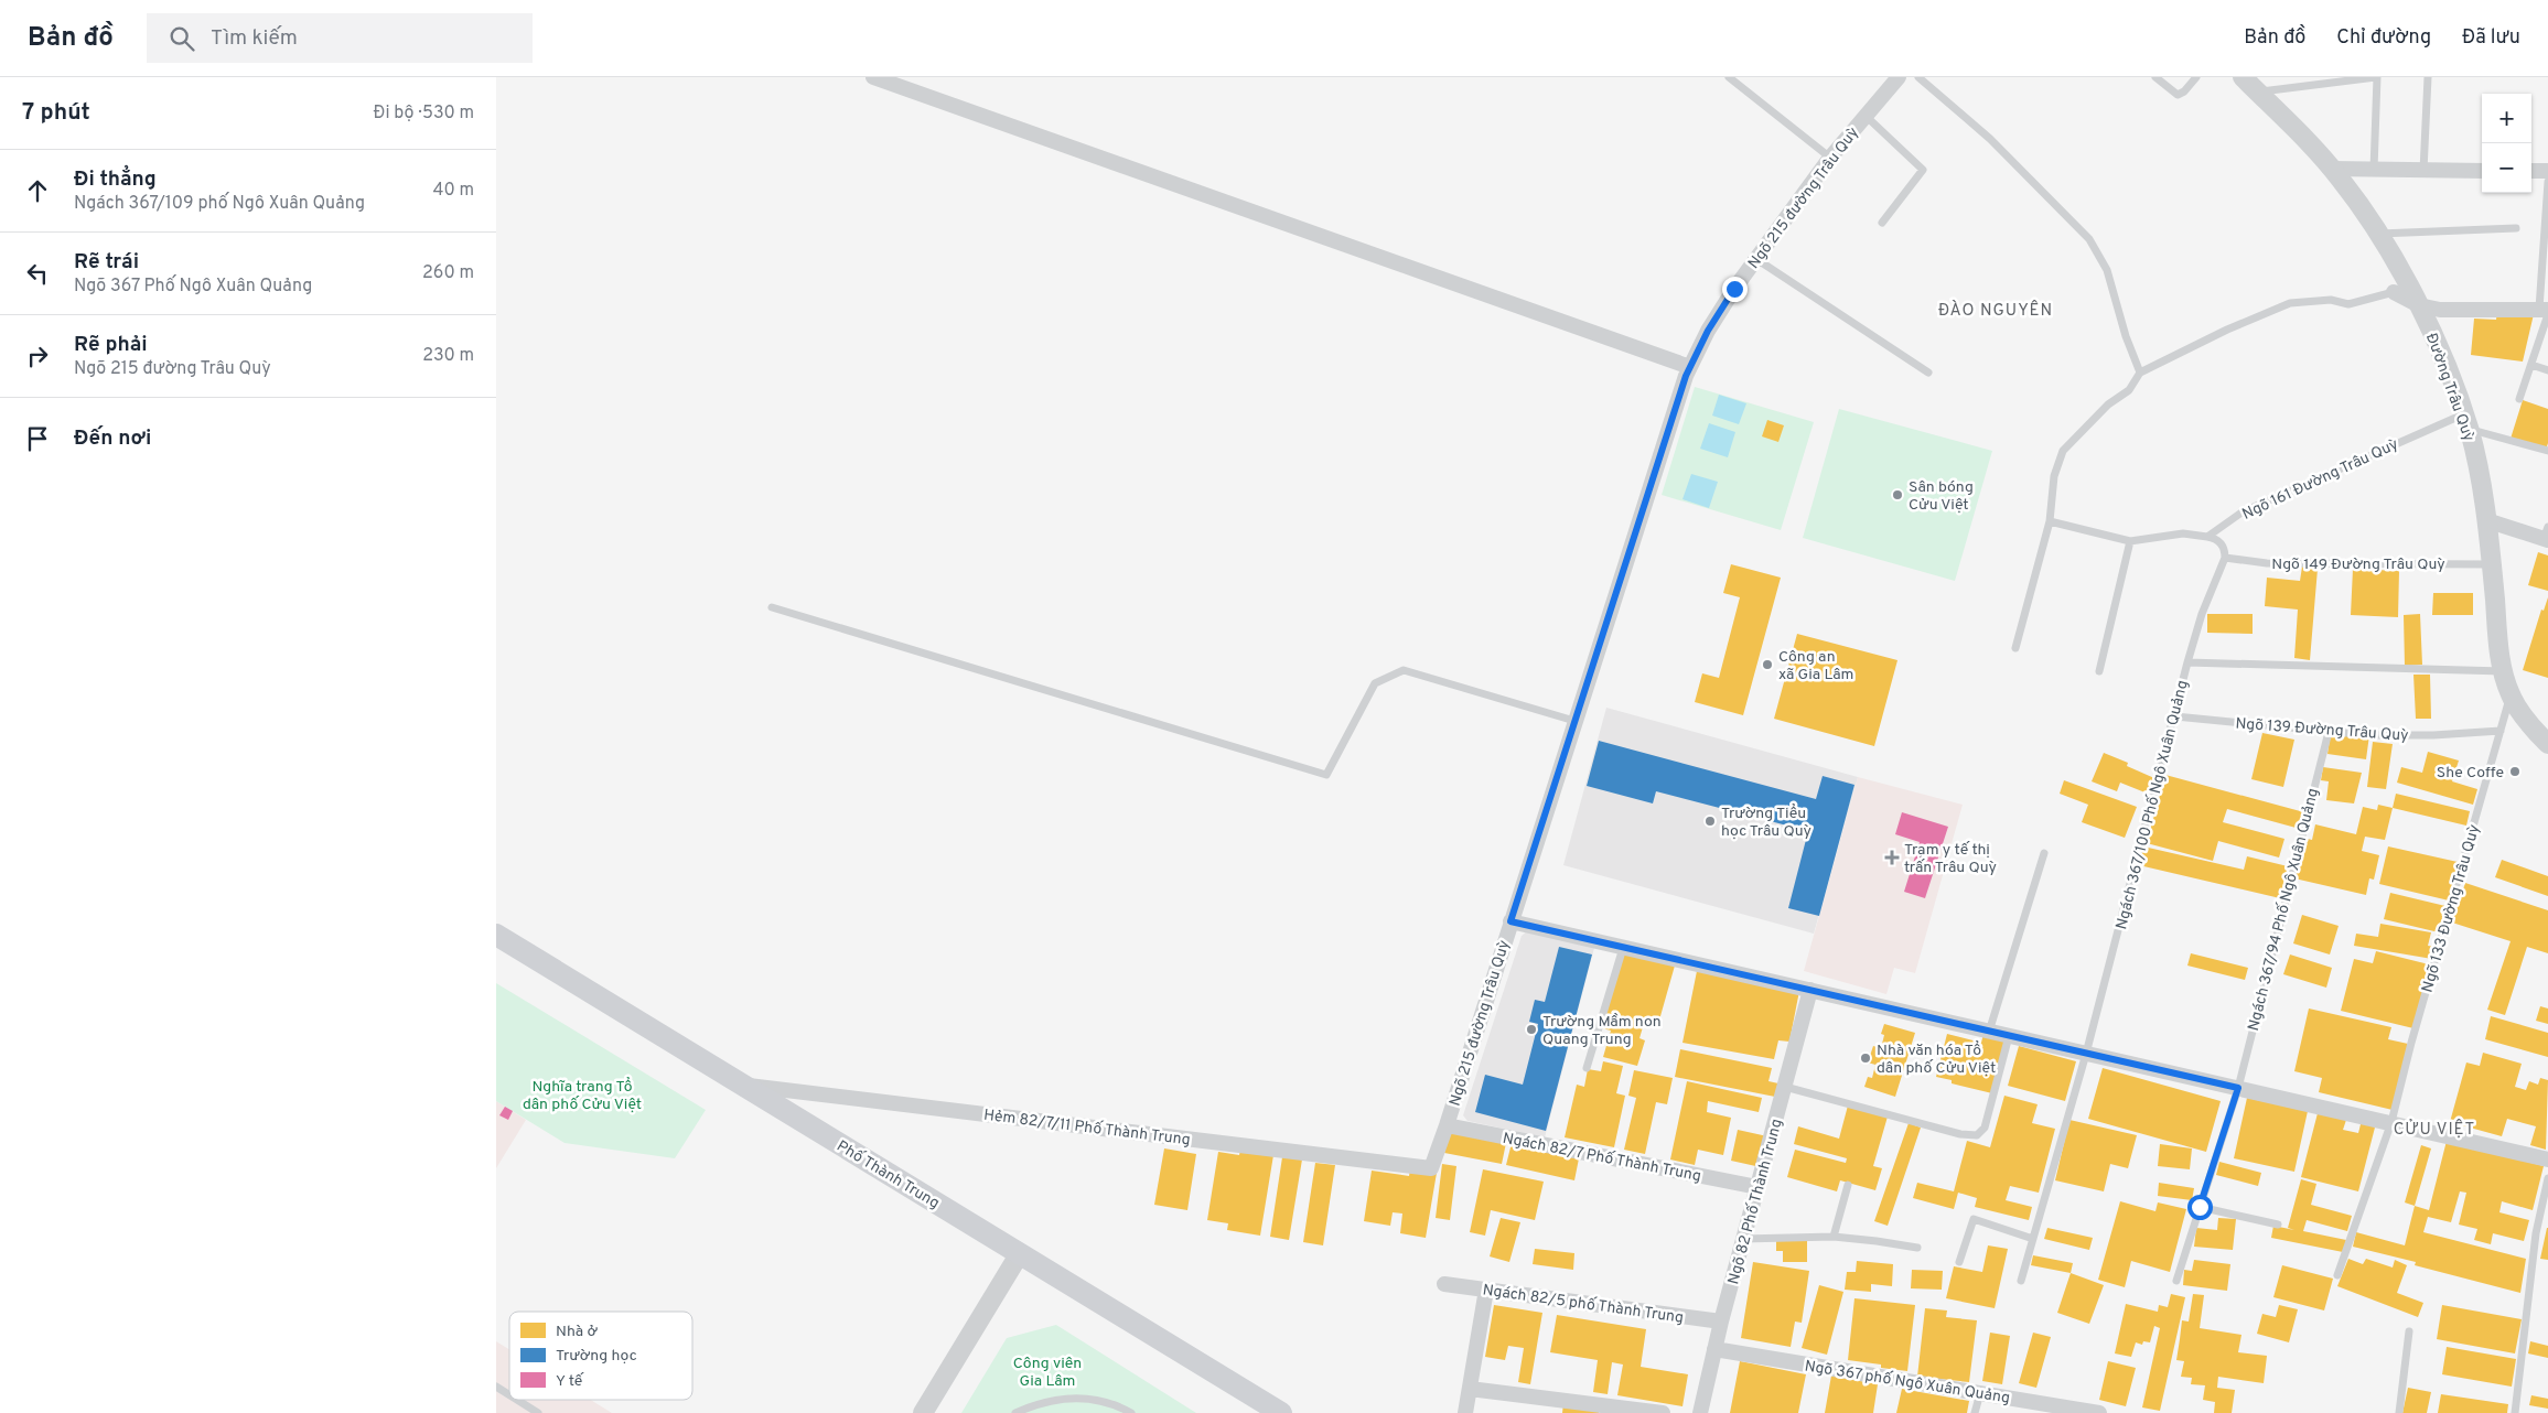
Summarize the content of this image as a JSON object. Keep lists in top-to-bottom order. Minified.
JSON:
{"streets":{"main road":["Phố Thành Trung"],"street":["Ngõ 215 đường Trâu Quỳ","Đường Trâu Quỳ","Hẻm 82/7/11 Phố Thành Trung","Ngách 82/7 Phố Thành Trung","Ngõ 82 Phố Thành Trung","Ngách 82/5 phố Thành Trung","Ngõ 367 phố Ngô Xuân Quảng"],"lane":["Ngõ 161 Đường Trâu Quỳ","Ngõ 149 Đường Trâu Quỳ","Ngõ 139 Đường Trâu Quỳ","Ngách 367/100 Phố Ngô Xuân Quảng","Ngõ 133 Đường Trâu Quỳ","Ngách 367/94 Phố Ngô Xuân Quảng"]},"crossings":[["Ngõ 215 đường Trâu Quỳ","Hẻm 82/7/11 Phố Thành Trung"],["Ngõ 215 đường Trâu Quỳ","Ngách 82/7 Phố Thành Trung"],["Đường Trâu Quỳ","Ngõ 161 Đường Trâu Quỳ"],["Đường Trâu Quỳ","Ngõ 149 Đường Trâu Quỳ"],["Đường Trâu Quỳ","Ngõ 133 Đường Trâu Quỳ"],["Ngõ 149 Đường Trâu Quỳ","Ngách 367/100 Phố Ngô Xuân Quảng"],["Ngõ 139 Đường Trâu Quỳ","Ngách 367/100 Phố Ngô Xuân Quảng"],["Ngõ 139 Đường Trâu Quỳ","Ngõ 133 Đường Trâu Quỳ"],["Ngõ 139 Đường Trâu Quỳ","Ngách 367/94 Phố Ngô Xuân Quảng"],["Hẻm 82/7/11 Phố Thành Trung","Phố Thành Trung"],["Ngách 82/7 Phố Thành Trung","Ngõ 82 Phố Thành Trung"],["Ngõ 82 Phố Thành Trung","Ngách 82/5 phố Thành Trung"],["Ngõ 82 Phố Thành Trung","Ngõ 367 phố Ngô Xuân Quảng"]],"districts":["ĐÀO NGUYÊN","CỬU VIỆT"],"parks":["Nghĩa trang Tổ dân phố Cửu Việt","Công viên Gia Lâm"],"places":{"other":["Sân bóng Cửu Việt","Công an xã Gia Lâm","She Coffe","Trường Tiểu học Trâu Quỳ","Trường Mầm non Quang Trung","Nhà văn hóa Tổ dân phố Cửu Việt"],"health":["Trạm y tế thị trấn Trâu Quỳ"]},"legend":["Nhà ở","Trường học","Y tế"],"page":{"header":"Bản đồ","search":"Tìm kiếm","nav":["Bản đồ","Chỉ đường","Đã lưu"],"heading":["7 phút","Đi bộ · 530 m"],"map_buttons":["+","−"],"list":[["Đi thẳng","Ngách 367/109 phố Ngô Xuân Quảng","40 m"],["Rẽ trái","Ngõ 367 Phố Ngô Xuân Quảng","260 m"],["Rẽ phải","Ngõ 215 đường Trâu Quỳ","230 m"],"Đến nơi"]}}
